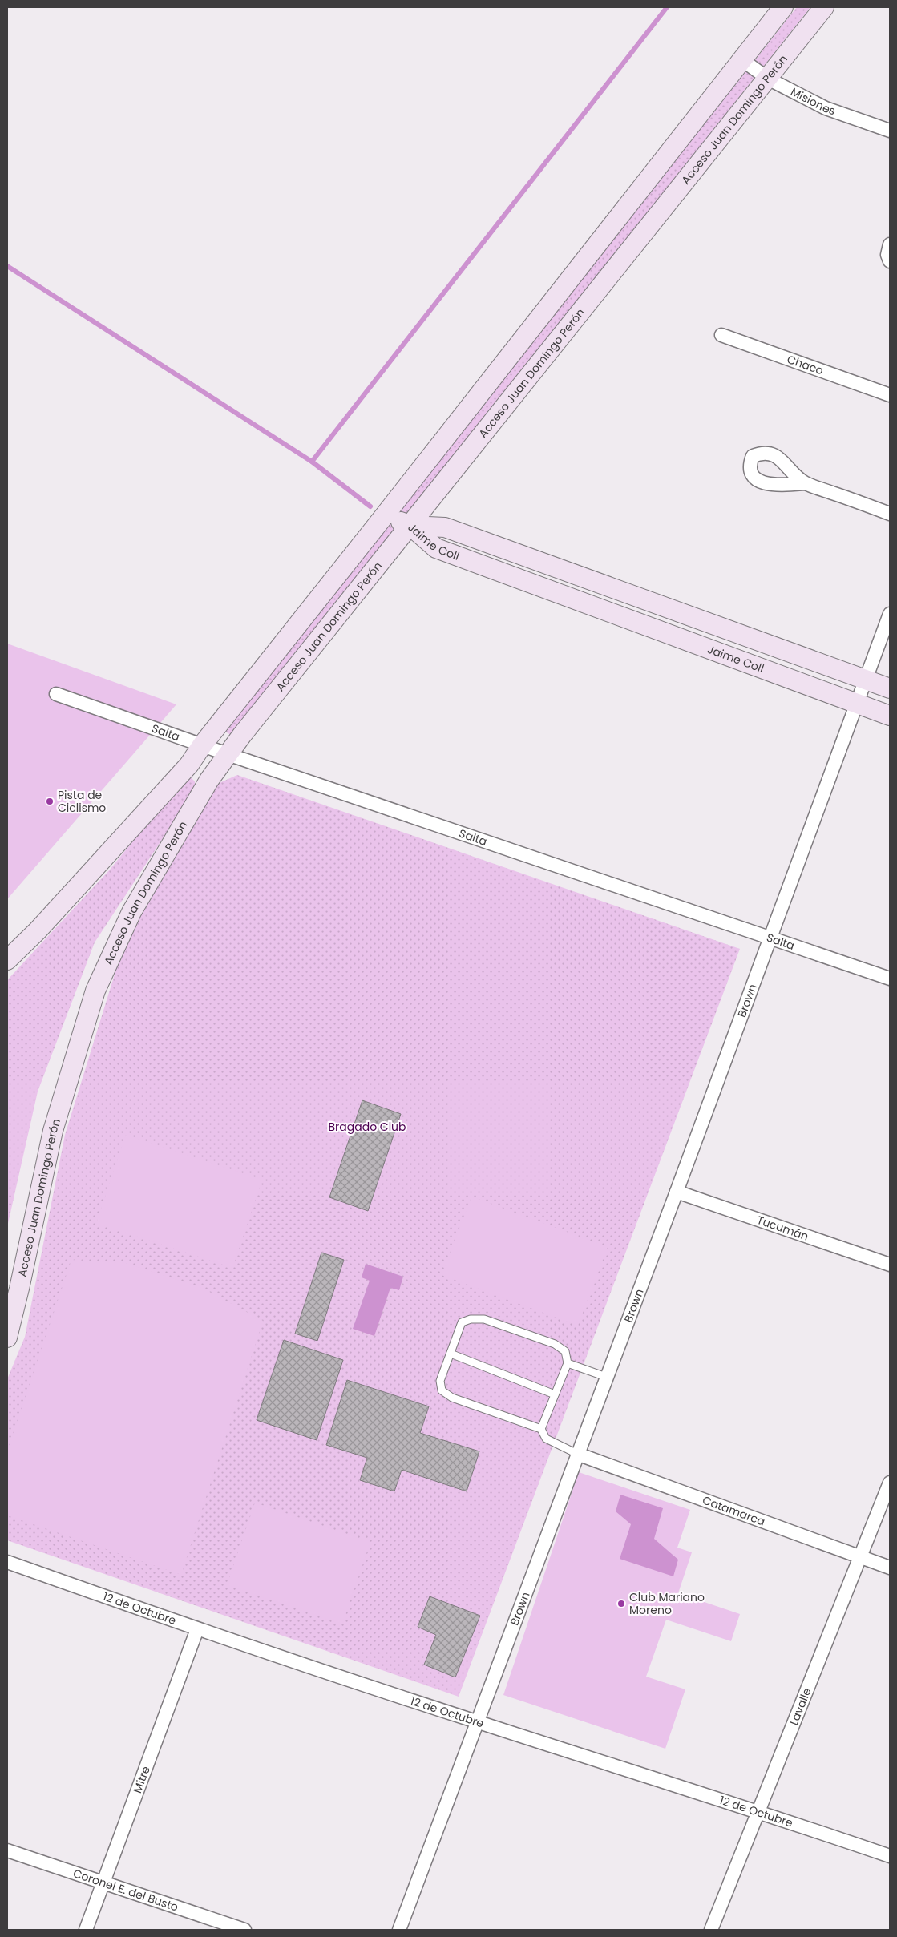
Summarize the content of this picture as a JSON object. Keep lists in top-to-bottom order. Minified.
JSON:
{"streets":{"main road":["Acceso Juan Domingo Perón","Jaime Coll"],"street":["Misiones","Chaco","Salta","Brown","Tucumán","Catamarca","12 de Octubre","Lavalle","Mitre","Coronel E. del Busto"]},"crossings":[["Misiones","Acceso Juan Domingo Perón"],["Acceso Juan Domingo Perón","Jaime Coll"],["Acceso Juan Domingo Perón","Salta"],["Jaime Coll","Brown"],["Salta","Brown"],["Brown","Tucumán"],["Brown","Catamarca"],["Brown","12 de Octubre"],["Catamarca","Lavalle"],["12 de Octubre","Lavalle"],["12 de Octubre","Mitre"],["Mitre","Coronel E. del Busto"]],"parks":["Bragado Club"],"places":["Pista de Ciclismo","Club Mariano Moreno"]}
